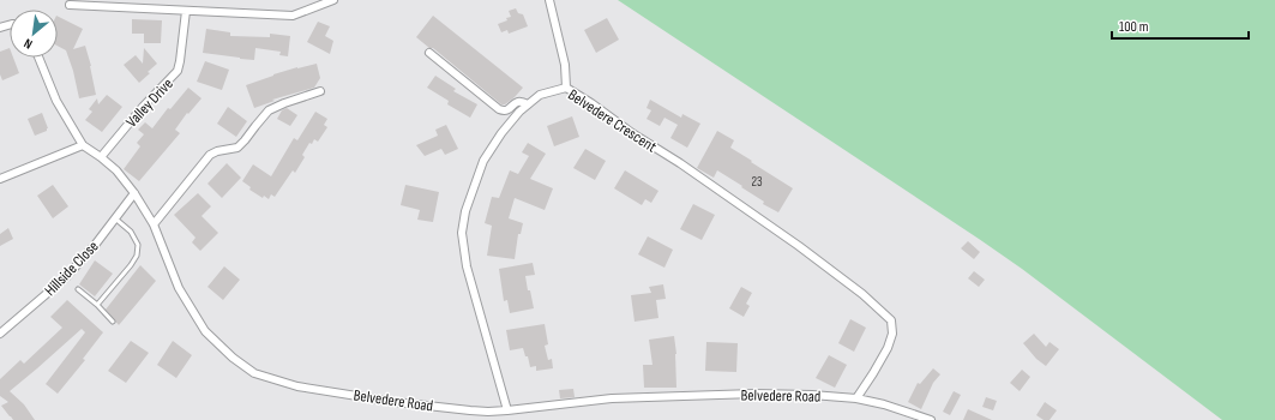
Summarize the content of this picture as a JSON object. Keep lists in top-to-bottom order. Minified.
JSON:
{"streets":{"street":["Valley Drive","Belvedere Crescent","Hillside Close","Belvedere Road"]},"crossings":[["Valley Drive","Belvedere Road"],["Belvedere Crescent","Belvedere Road"],["Hillside Close","Belvedere Road"]],"house_numbers":["23"],"scale_bar":"100 m","north":"bottom left"}
